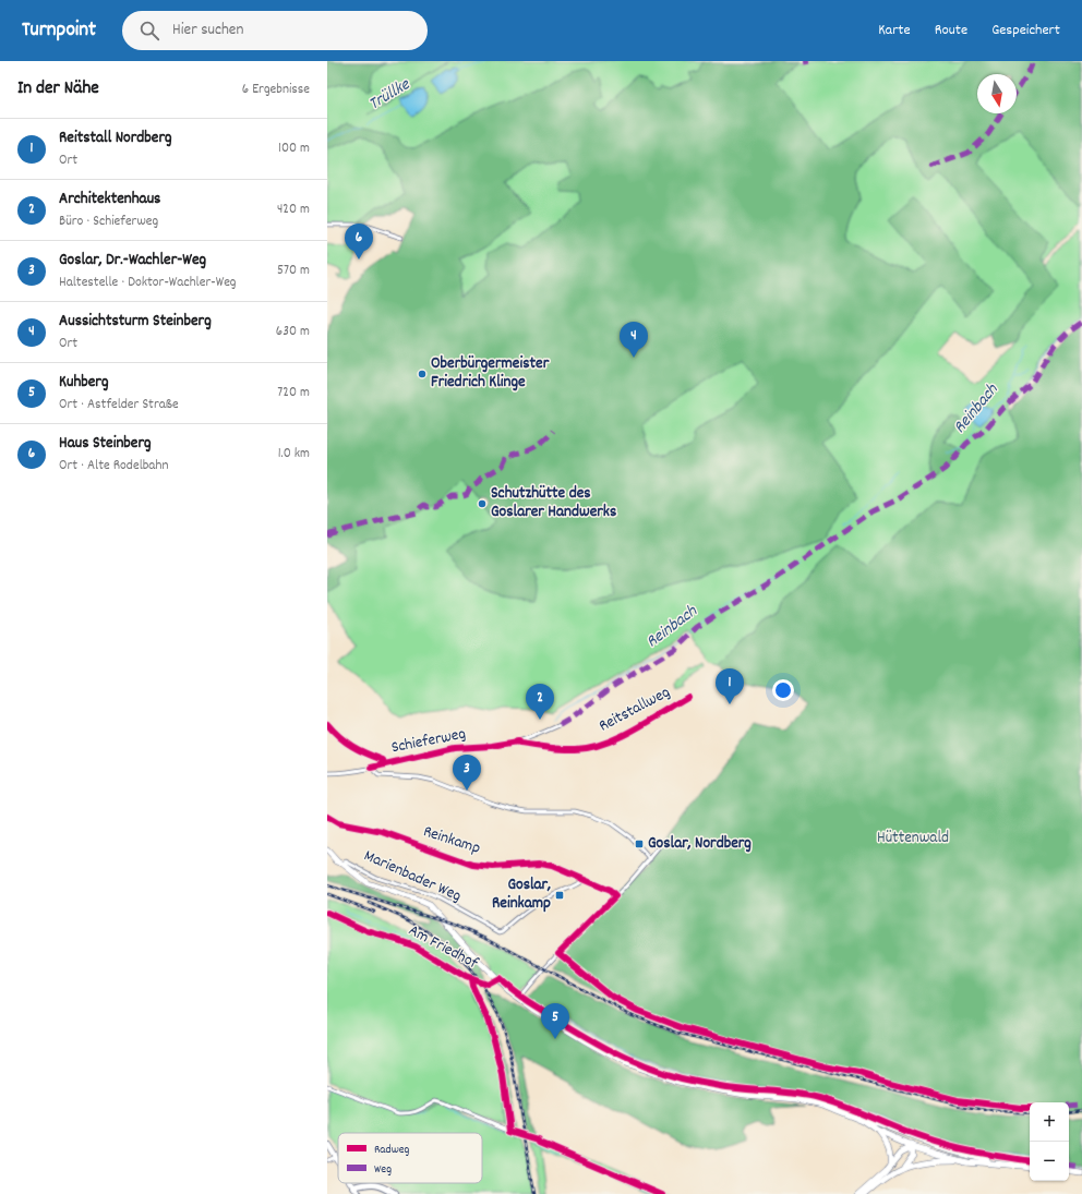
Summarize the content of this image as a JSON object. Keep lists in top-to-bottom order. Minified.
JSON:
{"streets":{"street":["Reitstallweg","Schieferweg","Reinkamp","Marienbader Weg","Am Friedhof"]},"crossings":[["Reitstallweg","Schieferweg"],["Reinkamp","Marienbader Weg"]],"water":["Trüllke","Reinbach"],"parks":["Hüttenwald"],"places":{"other":["Oberbürgermeister Friedrich Klinge","Schutzhütte des Goslarer Handwerks"],"transit":["Goslar, Nordberg","Goslar, Reinkamp"]},"legend":["Radweg","Weg"],"north":"bottom","page":{"header":"Turnpoint","search":"Hier suchen","nav":["Karte","Route","Gespeichert"],"heading":["In der Nähe","6 Ergebnisse"],"list":[{"mark":"1","name":"Reitstall Nordberg","note":"Ort","value":"100 m"},{"mark":"2","name":"Architektenhaus","note":"Büro · Schieferweg","value":"420 m"},{"mark":"3","name":"Goslar, Dr.-Wachler-Weg","note":"Haltestelle · Doktor-Wachler-Weg","value":"570 m"},{"mark":"4","name":"Aussichtsturm Steinberg","note":"Ort","value":"630 m"},{"mark":"5","name":"Kuhberg","note":"Ort · Astfelder Straße","value":"720 m"},{"mark":"6","name":"Haus Steinberg","note":"Ort · Alte Rodelbahn","value":"1.0 km"}],"pins":["6","4","1","2","3","5"],"map_buttons":["+","−"]}}
